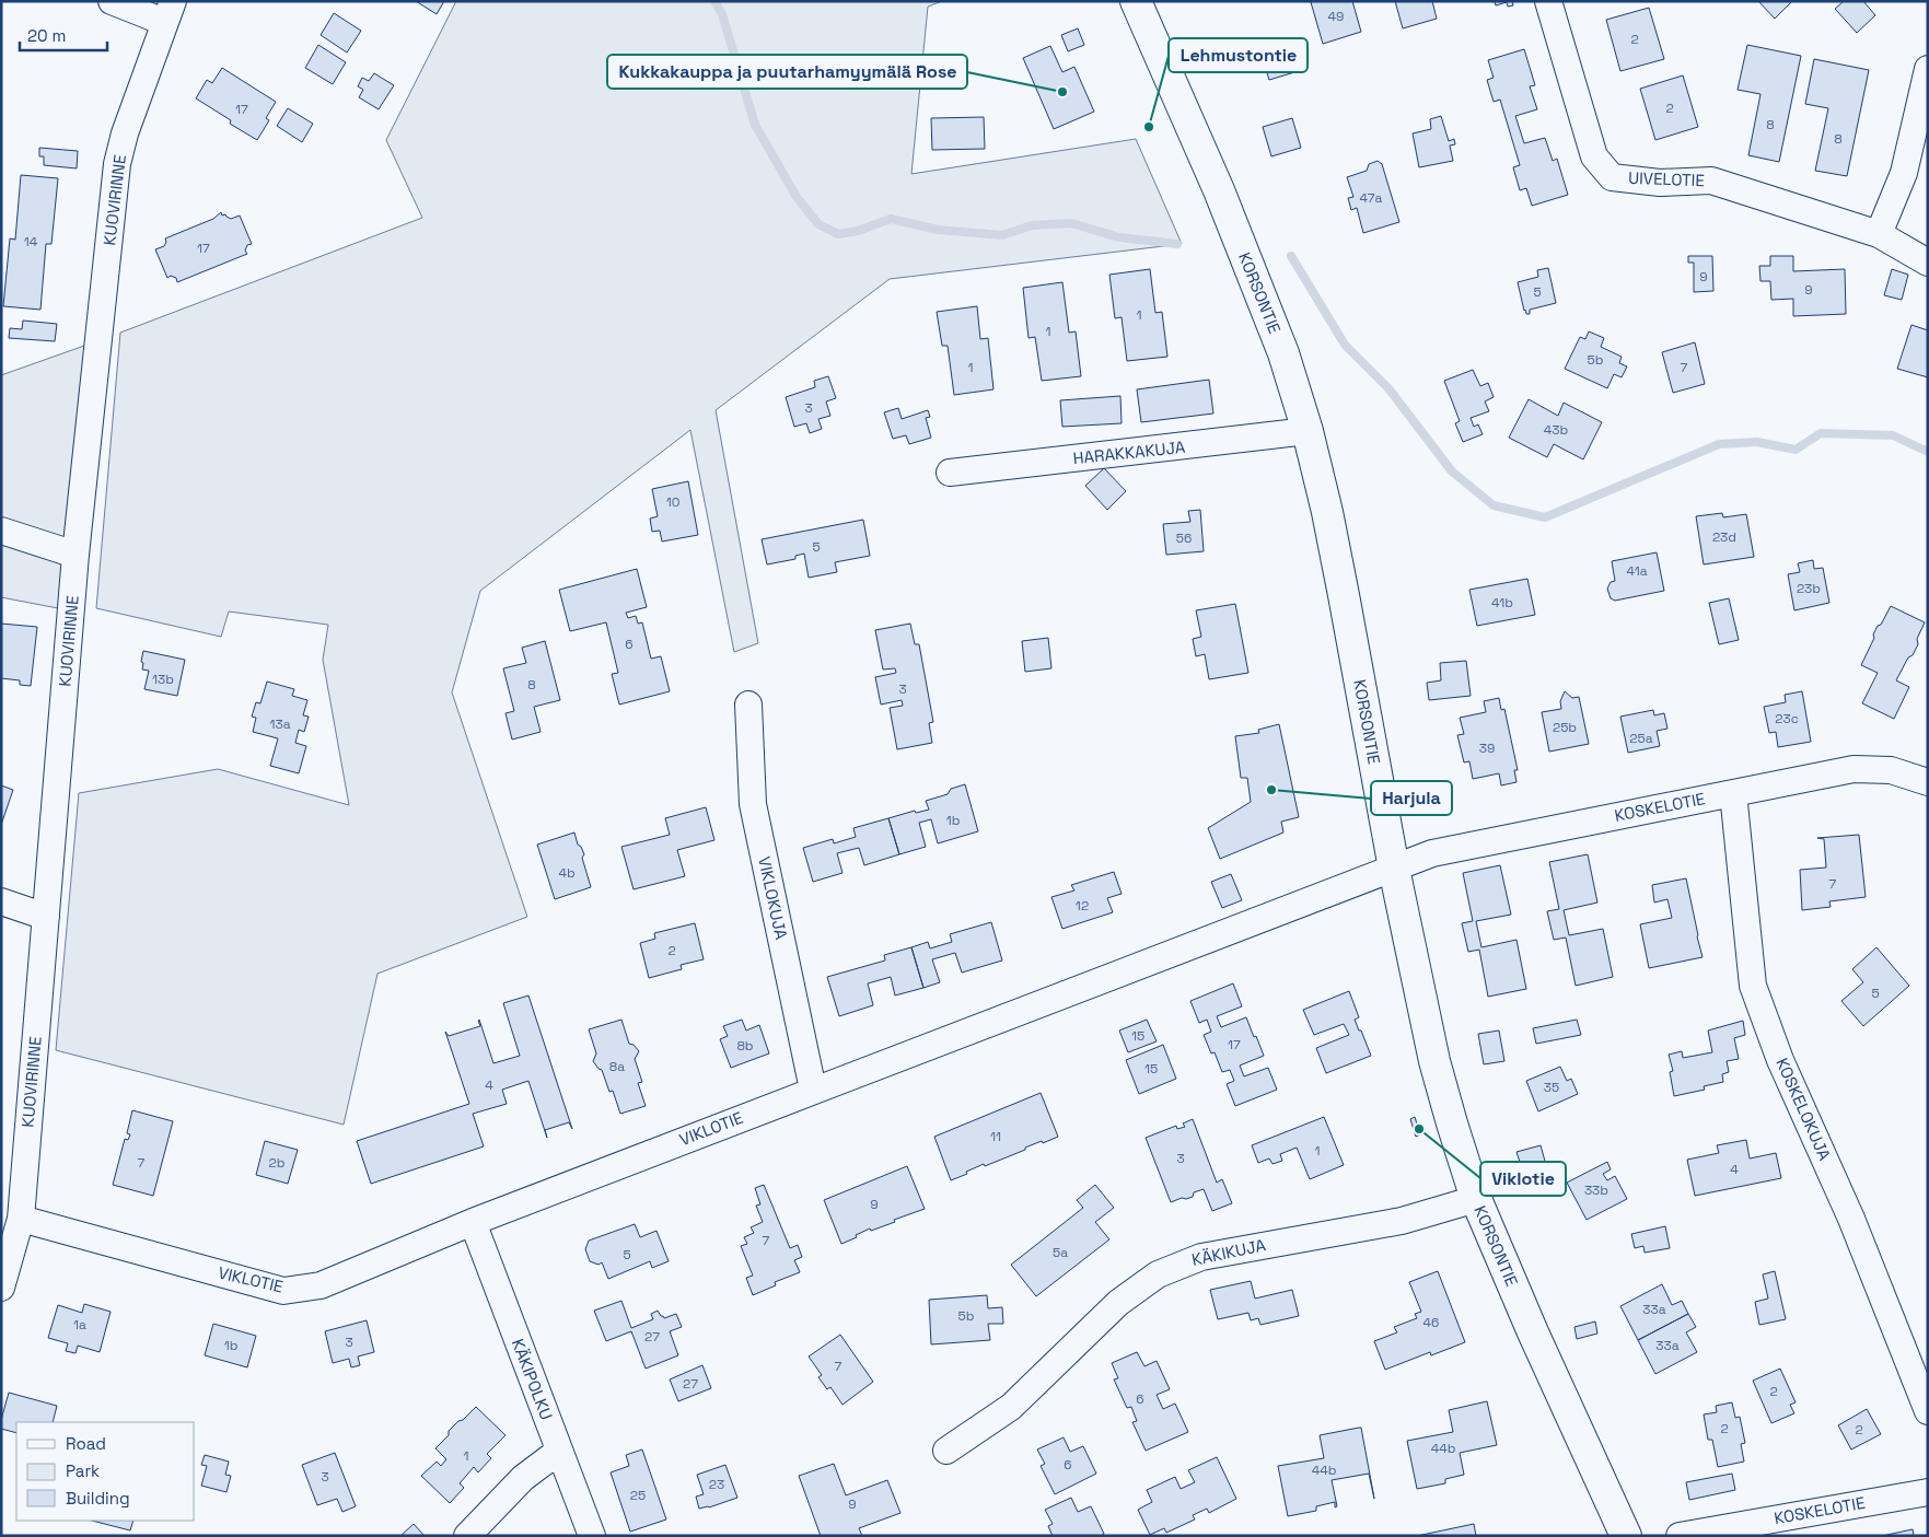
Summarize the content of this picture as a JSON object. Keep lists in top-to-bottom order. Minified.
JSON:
{"streets":{"main road":["KORSONTIE"],"street":["UIVELOTIE","KUOVIRINNE","HARAKKAKUJA","KOSKELOTIE","VIKLOKUJA","KOSKELOKUJA","VIKLOTIE","KÄKIKUJA","KÄKIPOLKU"]},"crossings":[["KUOVIRINNE","VIKLOTIE"],["KORSONTIE","HARAKKAKUJA"],["KORSONTIE","KOSKELOTIE"],["KORSONTIE","VIKLOTIE"],["KORSONTIE","KÄKIKUJA"],["KOSKELOTIE","KOSKELOKUJA"],["KOSKELOTIE","VIKLOTIE"],["VIKLOKUJA","VIKLOTIE"],["VIKLOTIE","KÄKIPOLKU"]],"places":["Kukkakauppa ja puutarhamyymälä Rose","Lehmustontie","Harjula","Viklotie"],"house_numbers":["49","2","2","17","8","8","47a","14","17","9","9","5","1","1","5b","1","7","3","43b","10","23d","56","5","41a","23b","41b","6","13b","8","3","23c","13a","25b","25a","39","1b","4b","7","12","2","5","15","17","8b","8a","15","4","35","11","1","3","7","2b","4","33b","9","7","5a","5","33a","5b","46","1a","27","3","1b","33a","7","27","2","6","2","2","44b","1","6","44b","3","23","25","9"],"legend":["Road","Park","Building"],"scale_bar":"20 m"}
